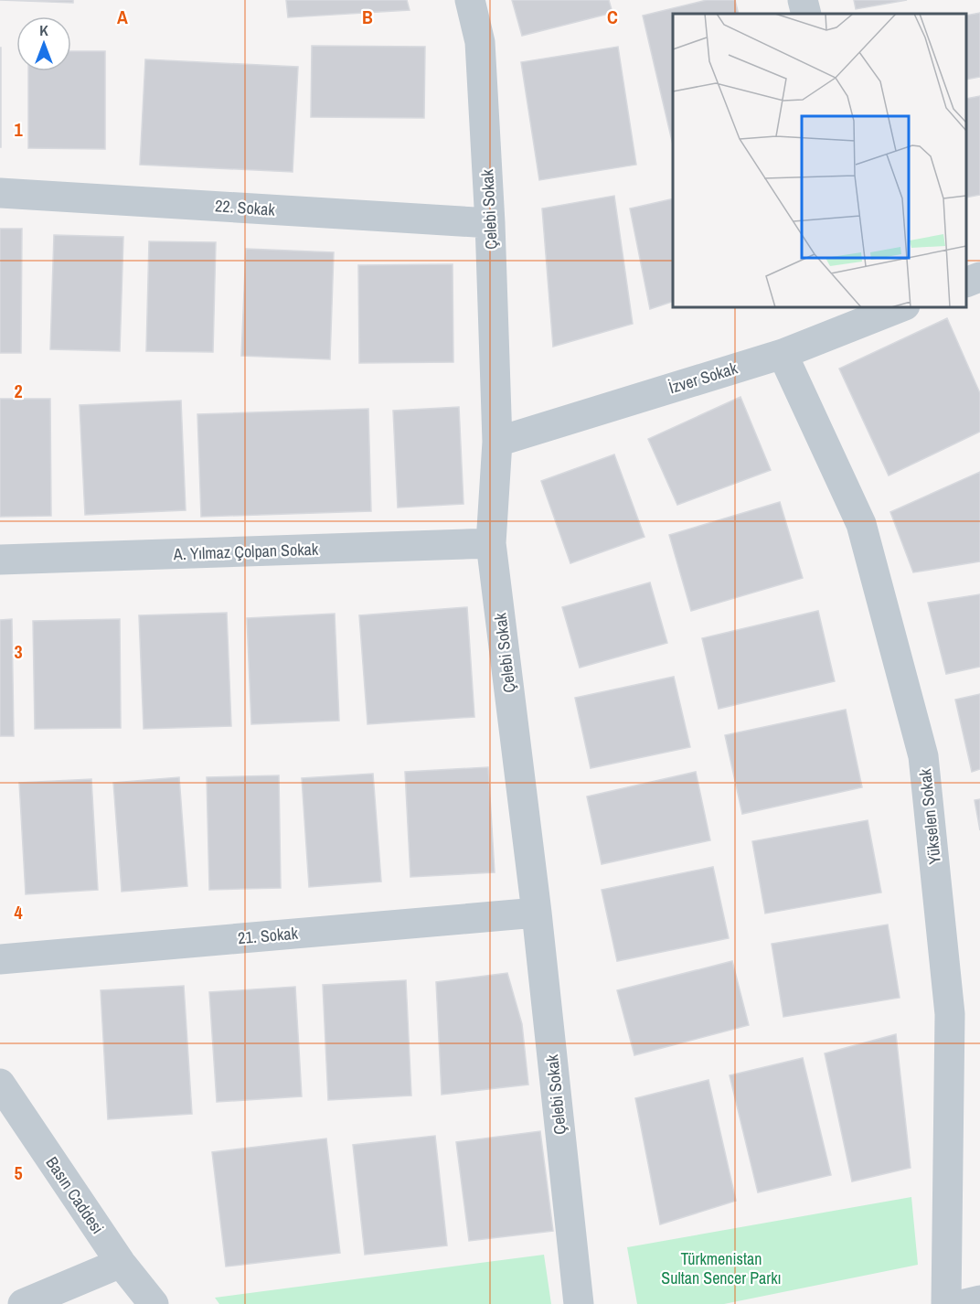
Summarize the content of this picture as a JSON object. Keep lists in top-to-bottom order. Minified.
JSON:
{"streets":{"street":["22. Sokak","Çelebi Sokak","İzver Sokak","A. Yılmaz Çolpan Sokak","Yükselen Sokak","21. Sokak","Basın Caddesi"]},"crossings":[["22. Sokak","Çelebi Sokak"],["Çelebi Sokak","İzver Sokak"],["Çelebi Sokak","A. Yılmaz Çolpan Sokak"],["Çelebi Sokak","21. Sokak"],["İzver Sokak","Yükselen Sokak"]],"parks":["Türkmenistan Sultan Sencer Parkı"],"north":"top","grid":{"columns":["A","B","C"],"rows":["1","2","3","4","5"]}}
